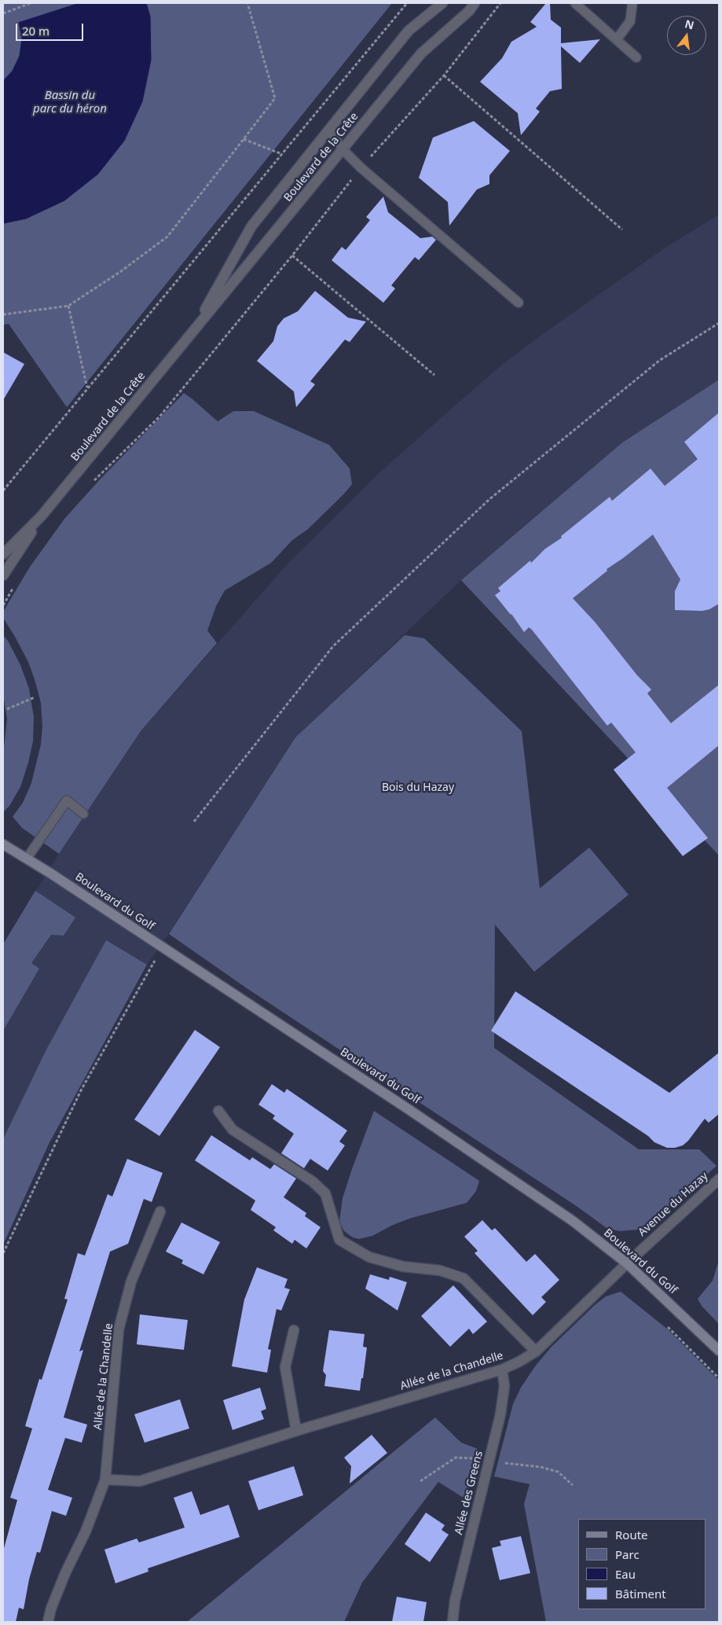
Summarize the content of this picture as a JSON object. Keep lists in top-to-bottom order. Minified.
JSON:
{"streets":{"main road":["Boulevard du Golf"],"street":["Boulevard de la Crête","Avenue du Hazay","Allée de la Chandelle","Allée des Greens"]},"crossings":[["Boulevard du Golf","Avenue du Hazay"],["Boulevard du Golf","Allée de la Chandelle"],["Avenue du Hazay","Allée de la Chandelle"],["Allée de la Chandelle","Allée des Greens"]],"water":["Bassin du parc du héron"],"parks":["Bois du Hazay"],"legend":["Route","Parc","Eau","Bâtiment"],"scale_bar":"20 m","north":"top"}
